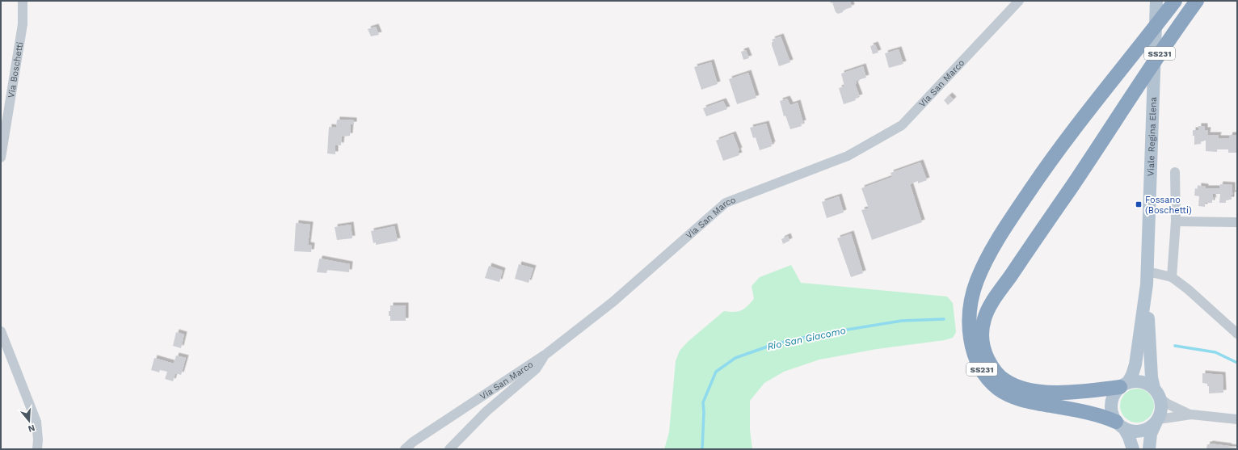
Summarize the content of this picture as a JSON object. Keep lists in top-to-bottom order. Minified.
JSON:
{"streets":{"highway":["SS231"],"main road":["Viale Regina Elena"],"street":["Via Boschetti","Via San Marco"]},"crossings":[["SS231","Viale Regina Elena"]],"water":["Rio San Giacomo"],"places":{"transit":["Fossano (Boschetti)"]},"north":"bottom"}
